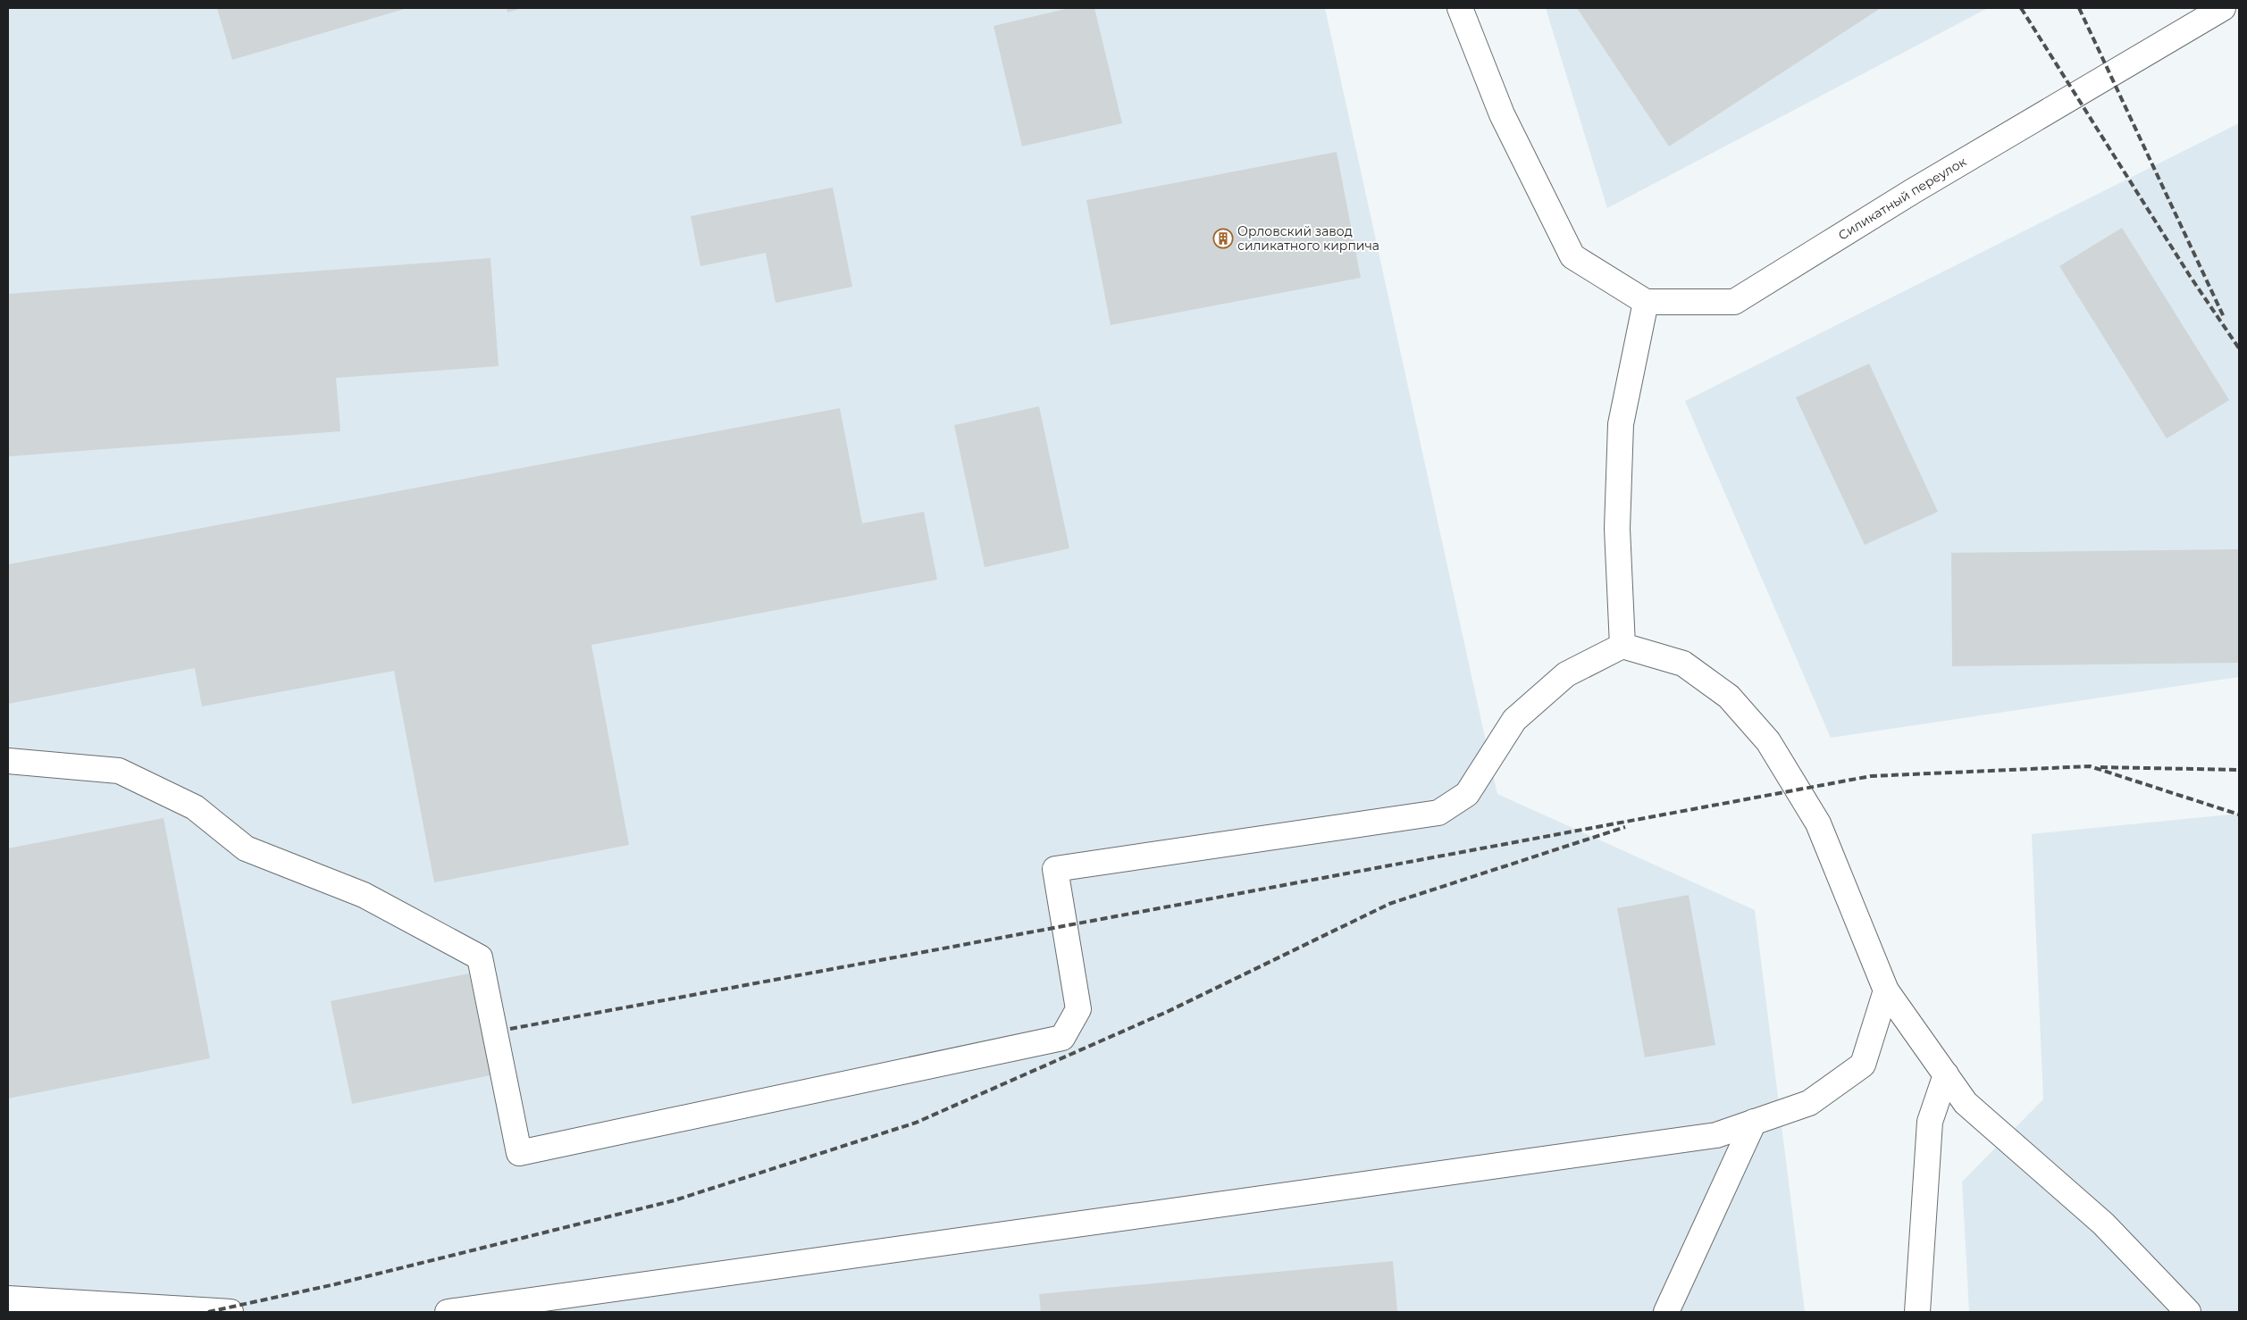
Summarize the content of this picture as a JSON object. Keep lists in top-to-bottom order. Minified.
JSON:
{"streets":{"street":["Силикатный переулок"]},"places":{"building":["Орловский завод силикатного кирпича"]}}
